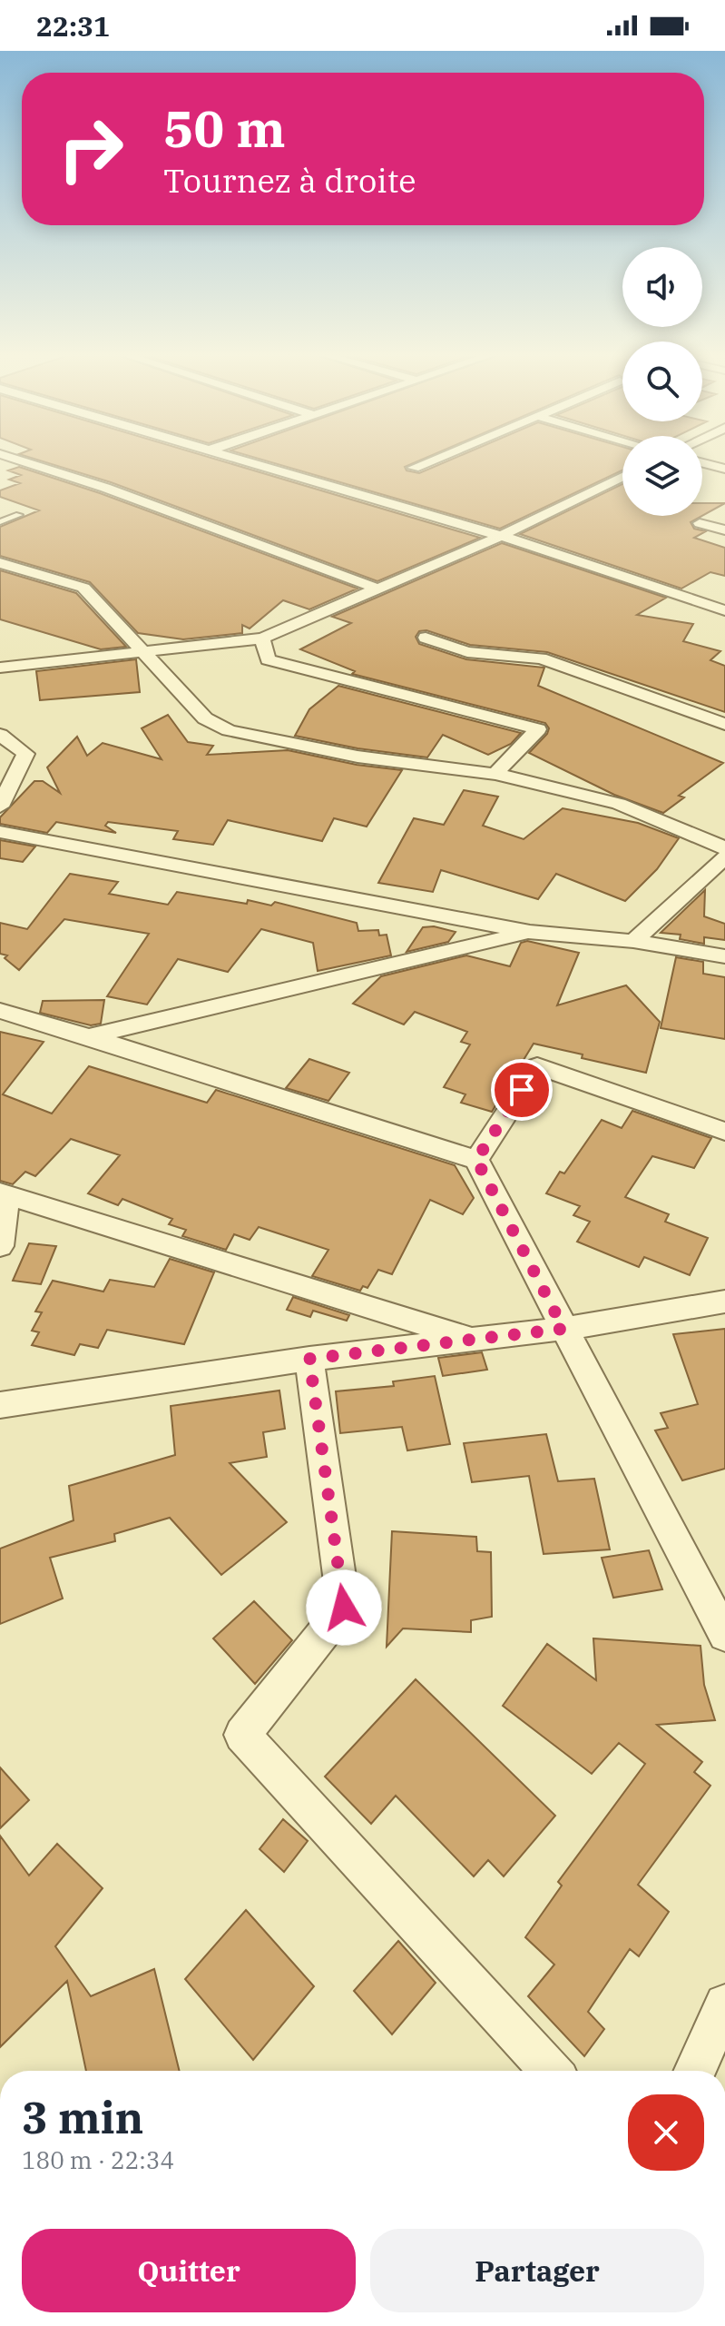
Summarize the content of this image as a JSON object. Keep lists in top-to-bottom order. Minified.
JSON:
{"page":{"status":"22:31","turn":["50 m","Tournez à droite"],"heading":["3 min","180 m · 22:34"],"buttons":["Quitter","Partager"]}}
